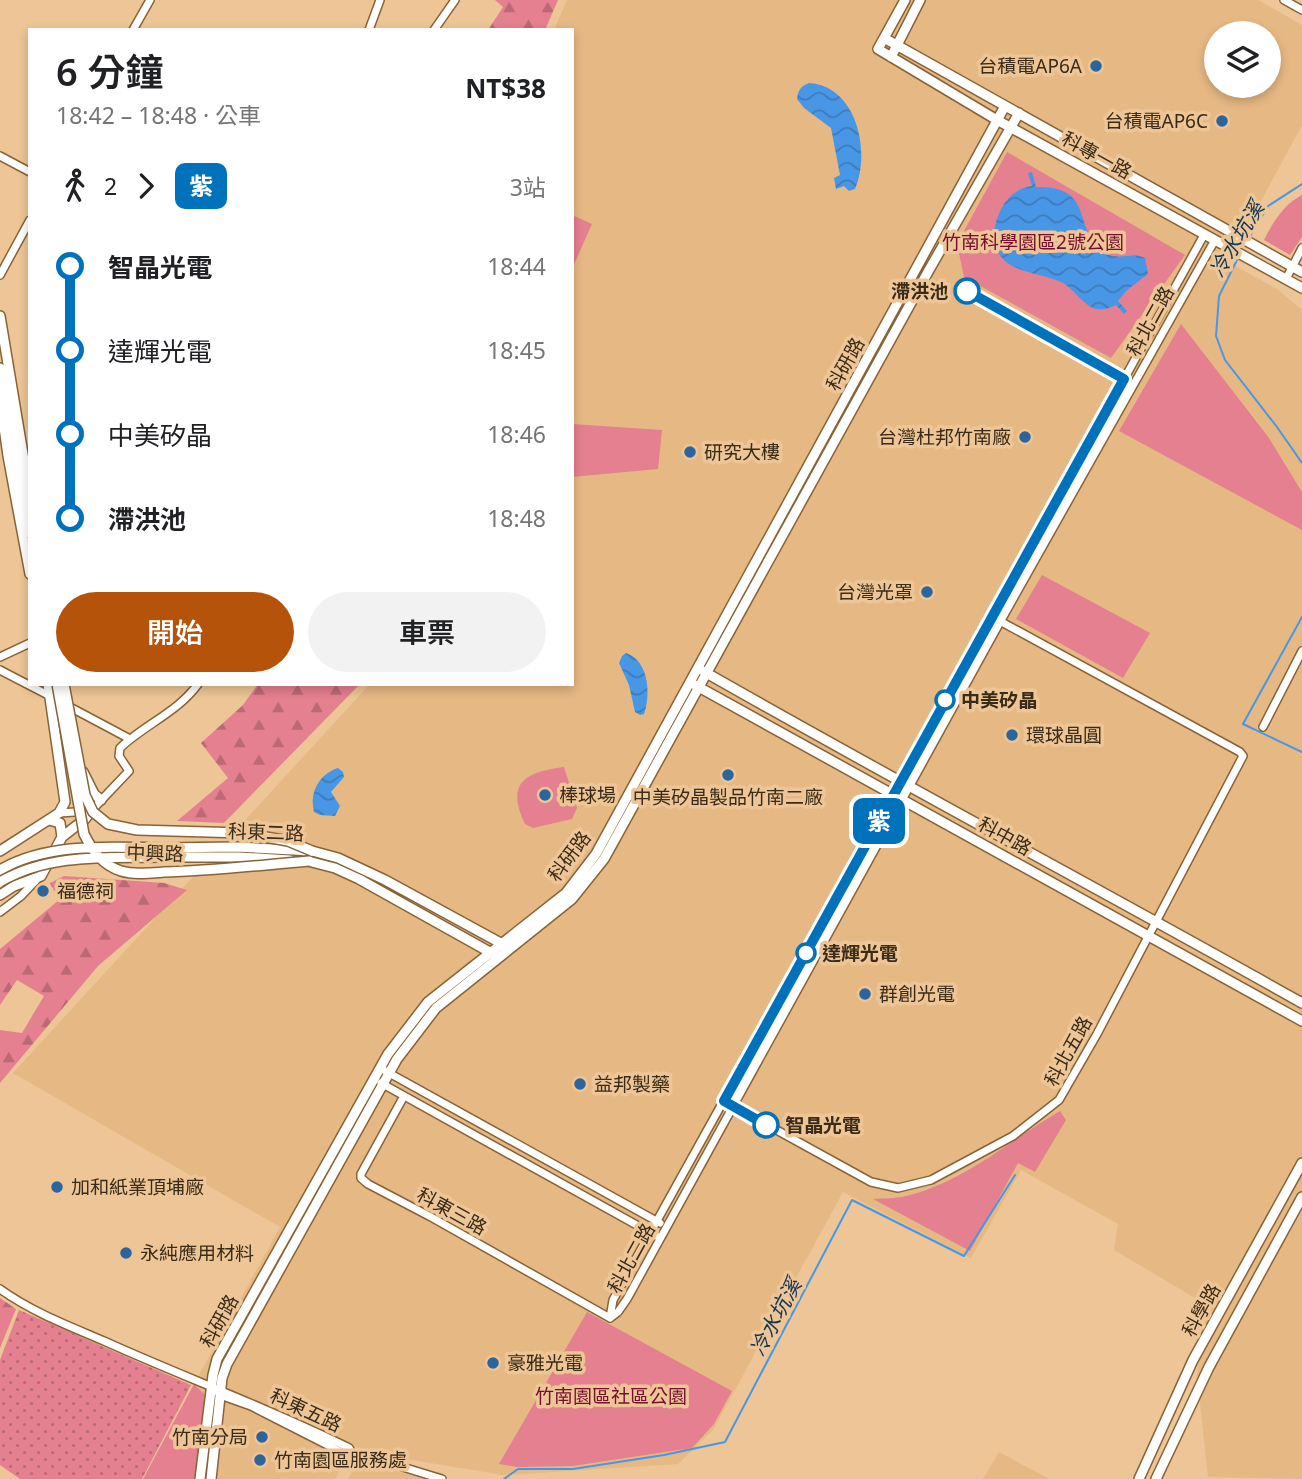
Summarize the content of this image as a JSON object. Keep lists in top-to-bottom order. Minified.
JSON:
{"streets":{"street":["科專一路","科北二路","科研路","科東二路","科中路","中興路","科北五路","科東三路","科學路","科東五路"]},"crossings":[["科專一路","科北二路"],["科專一路","科研路"],["科北二路","科中路"],["科北二路","科北五路"],["科北二路","科東三路"],["科研路","科東二路"],["科研路","科中路"],["科研路","科東五路"],["科東二路","中興路"],["科中路","科北五路"]],"water":["冷水坑溪"],"parks":["竹南科學園區2號公園","竹南園區社區公園"],"places":["台積電AP6A","台積電AP6C","滯洪池","台灣杜邦竹南廠","研究大樓","台灣光罩","中美矽晶","環球晶圓","中美矽晶製品竹南二廠","棒球場","福德祠","達輝光電","群創光電","益邦製藥","智晶光電","加和紙業頂埔廠","永純應用材料","豪雅光電","竹南分局","竹南園區服務處"],"lines":["bus line 紫"],"page":{"on_map":"紫","heading":["6 分鐘","18:42 – 18:48 · 公車","NT$38"],"legs":["2","紫","3站"],"list":[{"name":"智晶光電","value":"18:44"},{"name":"達輝光電","value":"18:45"},{"name":"中美矽晶","value":"18:46"},{"name":"滯洪池","value":"18:48"}],"buttons":["開始","車票"]}}
